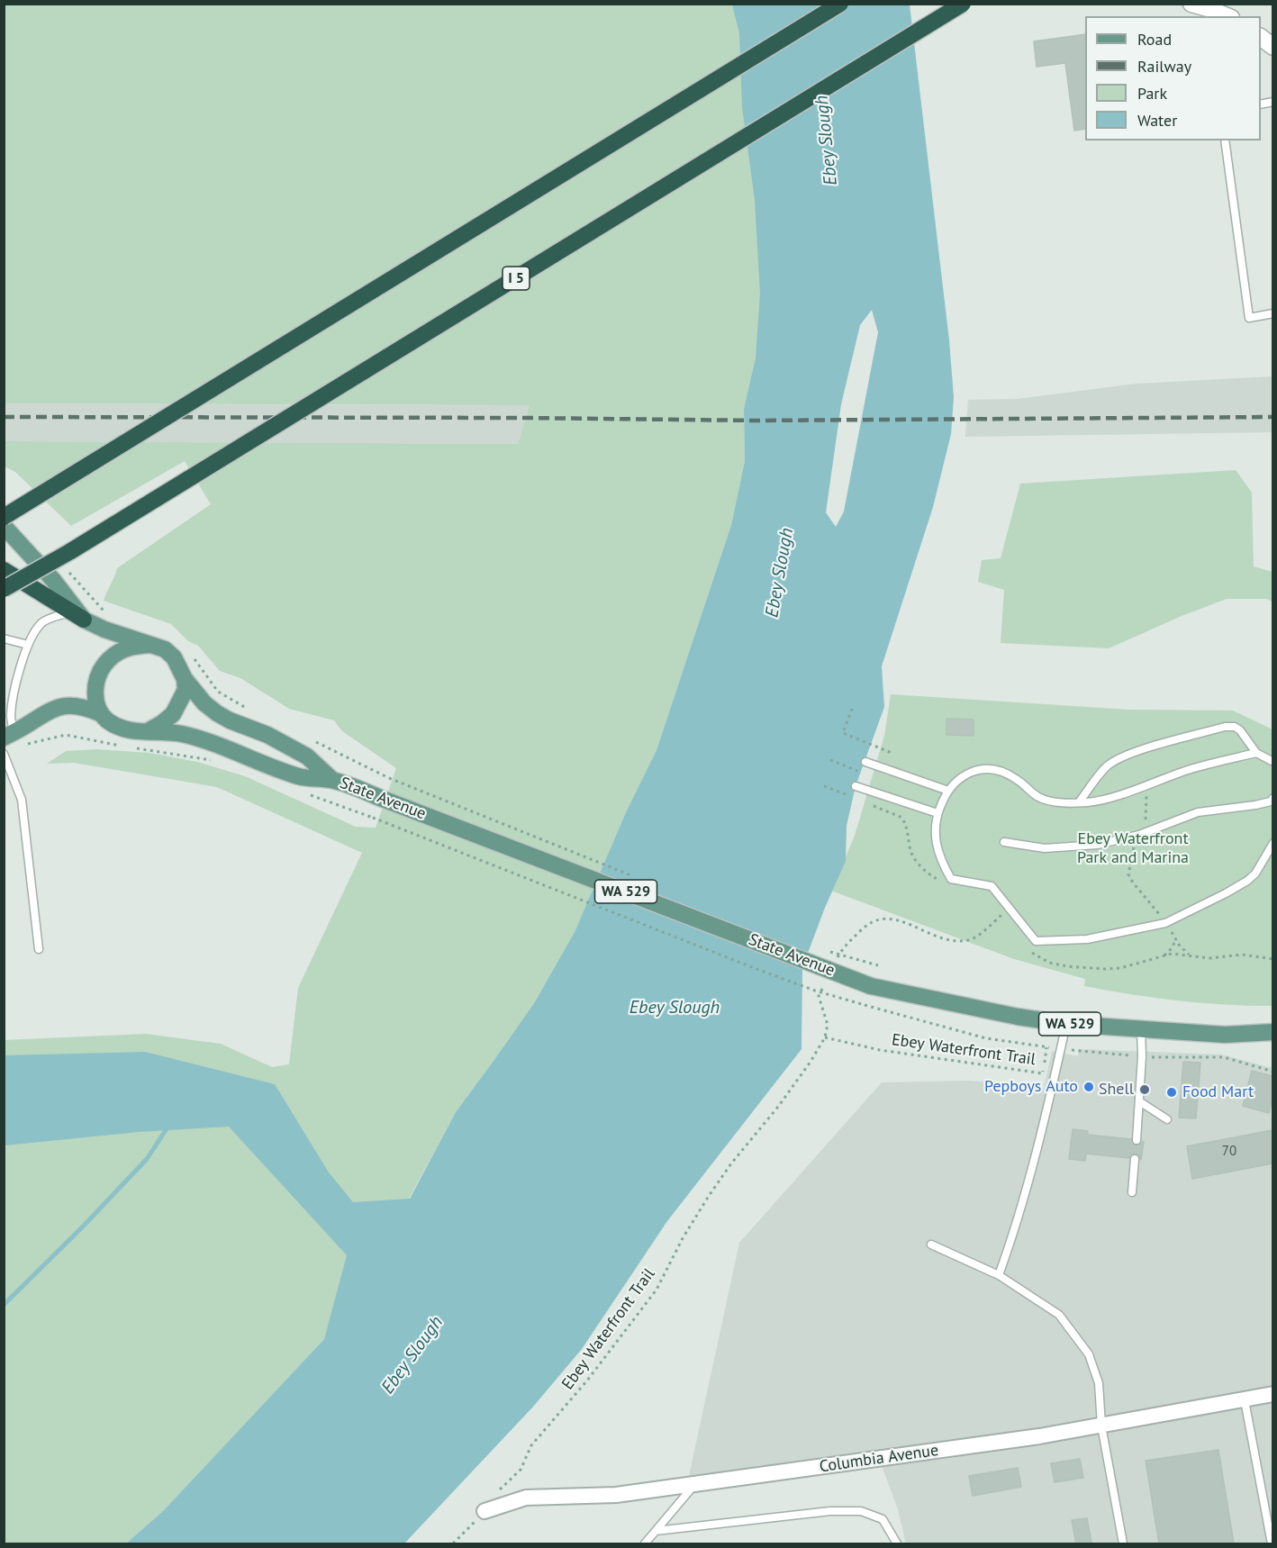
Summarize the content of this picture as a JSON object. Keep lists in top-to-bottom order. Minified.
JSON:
{"streets":{"highway":["I 5"],"main road":["State Avenue","WA 529"],"street":["Columbia Avenue"],"path":["Ebey Waterfront Trail"]},"crossings":[["Ebey Waterfront Trail","Columbia Avenue"]],"water":["Ebey Slough"],"parks":["Ebey Waterfront Park and Marina"],"places":["Pepboys Auto","Shell","Food Mart"],"house_numbers":["70"],"legend":["Road","Railway","Park","Water"]}
